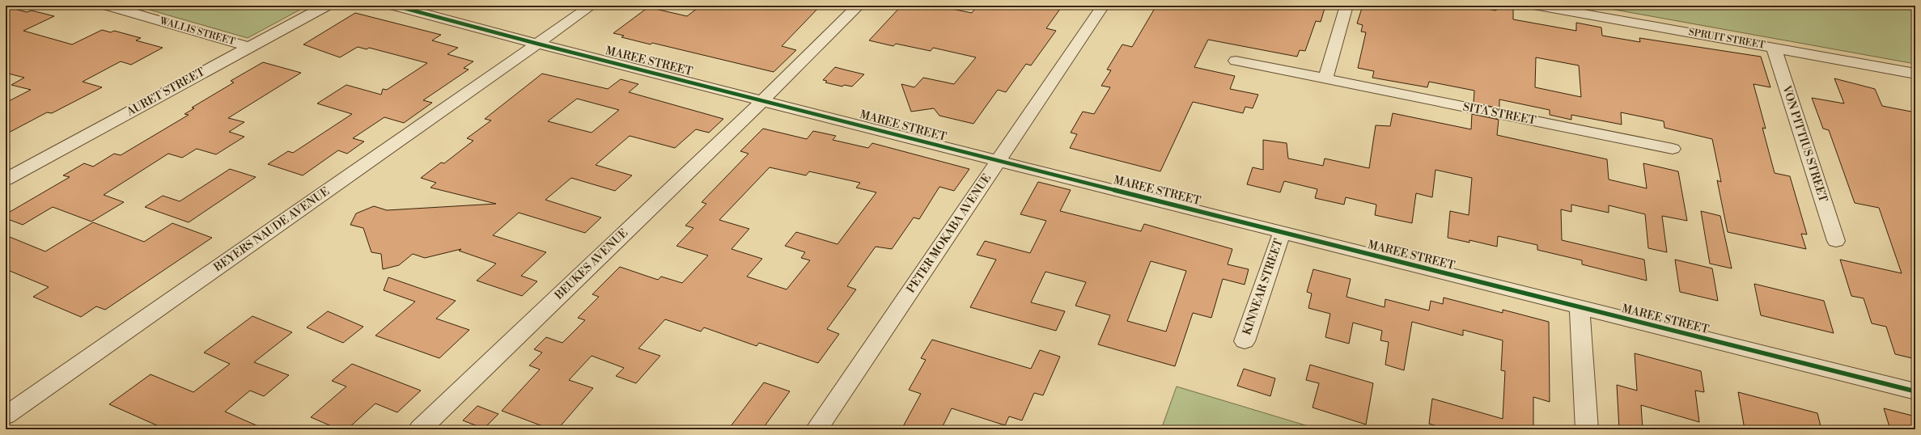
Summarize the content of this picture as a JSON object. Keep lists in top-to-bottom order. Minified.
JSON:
{"streets":{"street":["WALLIS STREET","SPRUIT STREET","MAREE STREET","AURET STREET","SITA STREET","VON PITTIUS STREET","BEYERS NAUDE AVENUE","PETER MOKABA AVENUE","BEUKES AVENUE","KINNEAR STREET"]},"crossings":[["WALLIS STREET","AURET STREET"],["SPRUIT STREET","VON PITTIUS STREET"],["MAREE STREET","BEYERS NAUDE AVENUE"],["MAREE STREET","PETER MOKABA AVENUE"],["MAREE STREET","BEUKES AVENUE"],["MAREE STREET","KINNEAR STREET"]]}
